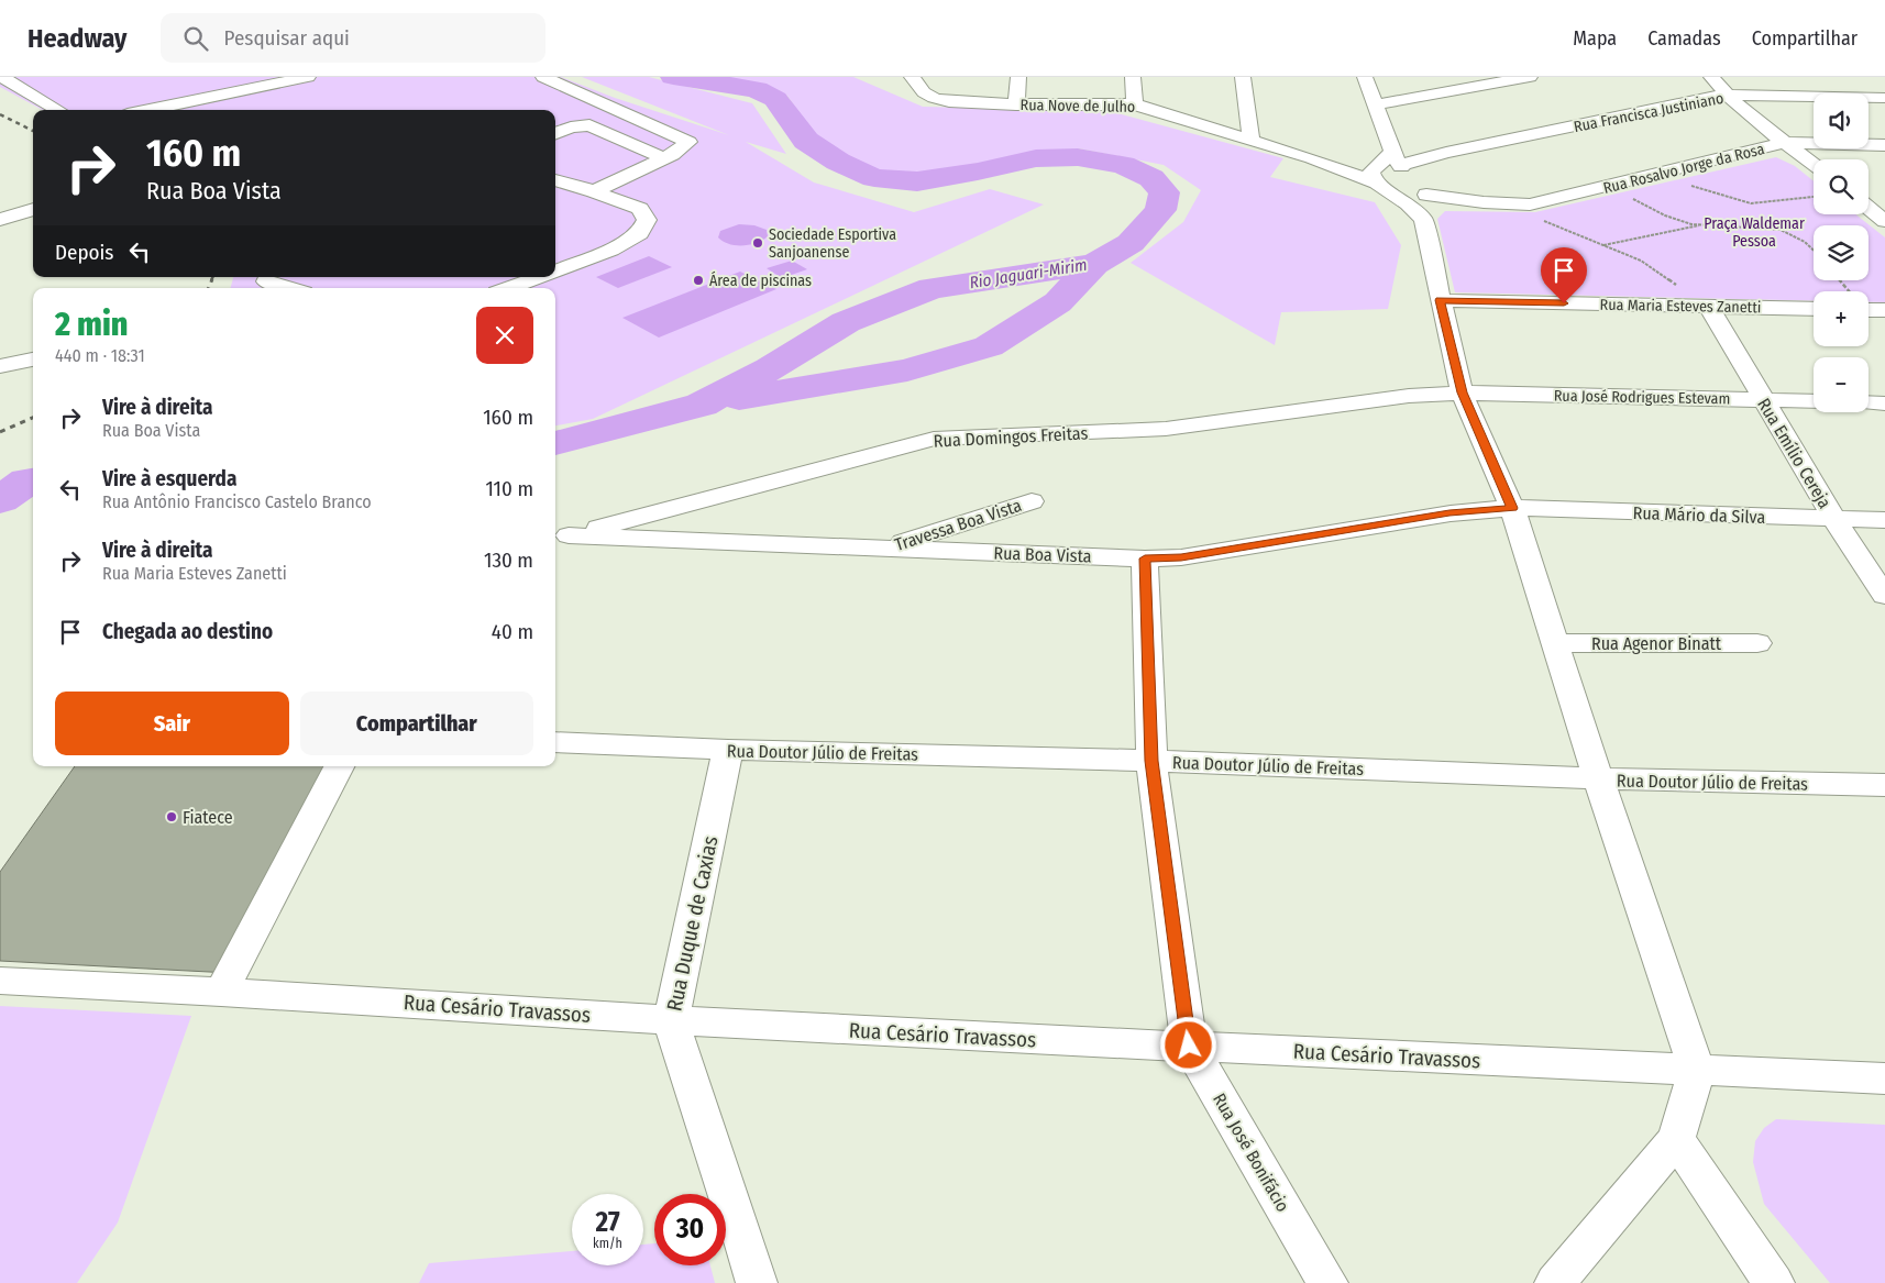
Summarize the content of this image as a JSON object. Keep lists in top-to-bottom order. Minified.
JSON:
{"streets":{"street":["Rua Nove de Julho","Rua Francisca Justiniano","Rua Rosalvo Jorge da Rosa","Rua Maria Esteves Zanetti","Rua José Rodrigues Estevam","Rua Domingos Freitas","Rua Emílio Cereja","Rua Mário da Silva","Travessa Boa Vista","Rua Boa Vista","Rua Agenor Binatt","Rua Doutor Júlio de Freitas","Rua Duque de Caxias","Rua Cesário Travassos","Rua José Bonifácio"]},"crossings":[["Rua Nove de Julho","Rua Rosalvo Jorge da Rosa"],["Rua Maria Esteves Zanetti","Rua Emílio Cereja"],["Rua José Rodrigues Estevam","Rua Domingos Freitas"],["Rua José Rodrigues Estevam","Rua Emílio Cereja"],["Rua Domingos Freitas","Rua Boa Vista"],["Rua Emílio Cereja","Rua Mário da Silva"],["Rua Mário da Silva","Rua Boa Vista"],["Travessa Boa Vista","Rua Boa Vista"],["Rua Boa Vista","Rua José Bonifácio"],["Rua Doutor Júlio de Freitas","Rua Duque de Caxias"],["Rua Doutor Júlio de Freitas","Rua José Bonifácio"],["Rua Duque de Caxias","Rua Cesário Travassos"],["Rua Cesário Travassos","Rua José Bonifácio"]],"water":["Rio Jaguari-Mirim"],"parks":["Praça Waldemar Pessoa"],"places":["Sociedade Esportiva Sanjoanense","Área de piscinas","Fiatece"],"page":{"header":"Headway","search":"Pesquisar aqui","nav":["Mapa","Camadas","Compartilhar"],"map_buttons":["+","−"],"turn":["160 m","Rua Boa Vista"],"then":"Depois","heading":["2 min","440 m · 18:31"],"list":[{"name":"Vire à direita","note":"Rua Boa Vista","value":"160 m"},{"name":"Vire à esquerda","note":"Rua Antônio Francisco Castelo Branco","value":"110 m"},{"name":"Vire à direita","note":"Rua Maria Esteves Zanetti","value":"130 m"},{"name":"Chegada ao destino","value":"40 m"}],"buttons":["Sair","Compartilhar"],"speed":"27 km/h","limit":"30"}}
